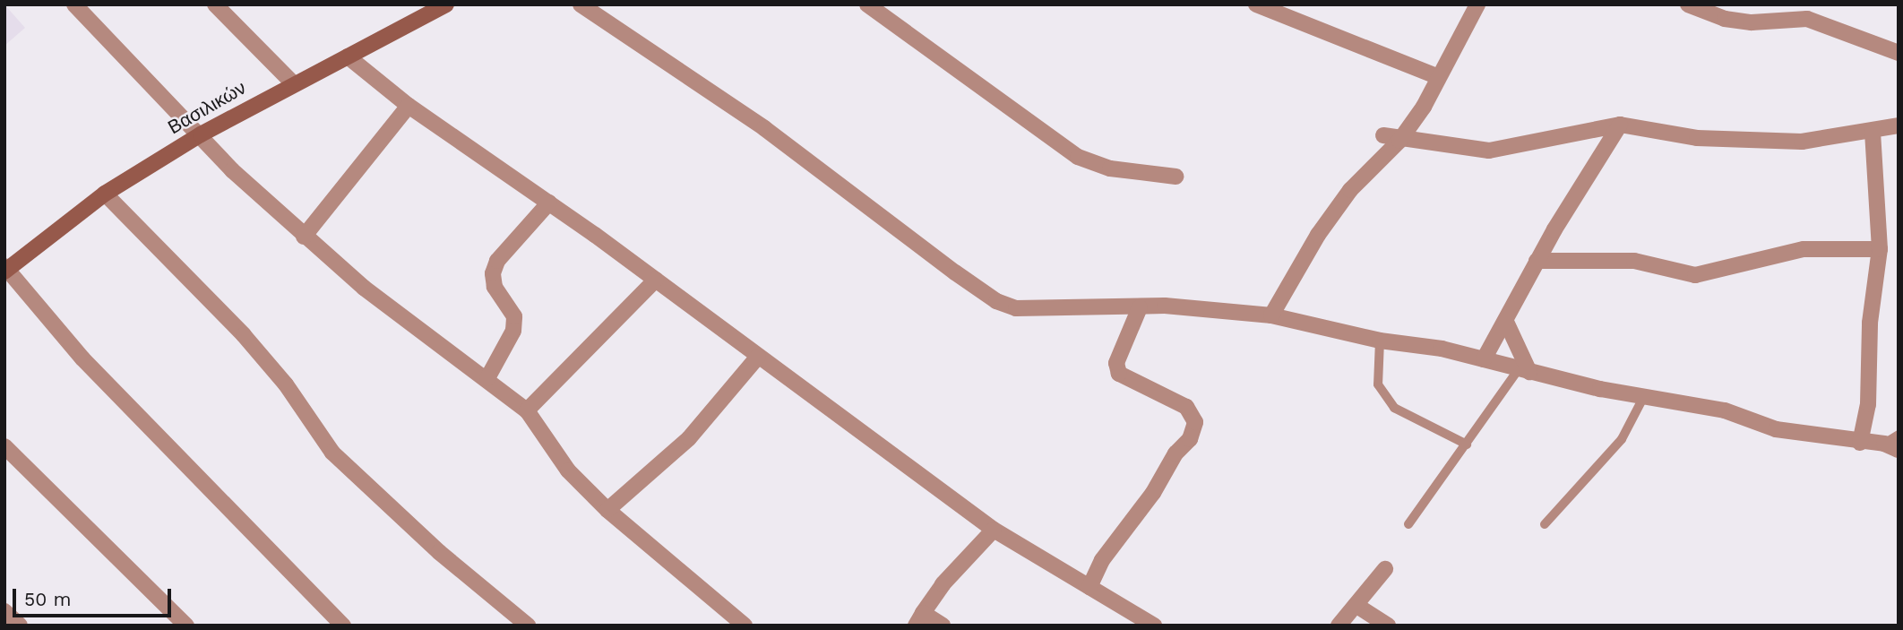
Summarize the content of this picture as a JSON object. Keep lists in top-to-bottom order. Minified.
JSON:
{"streets":{"street":["Βασιλικών"]},"scale_bar":"50 m"}
